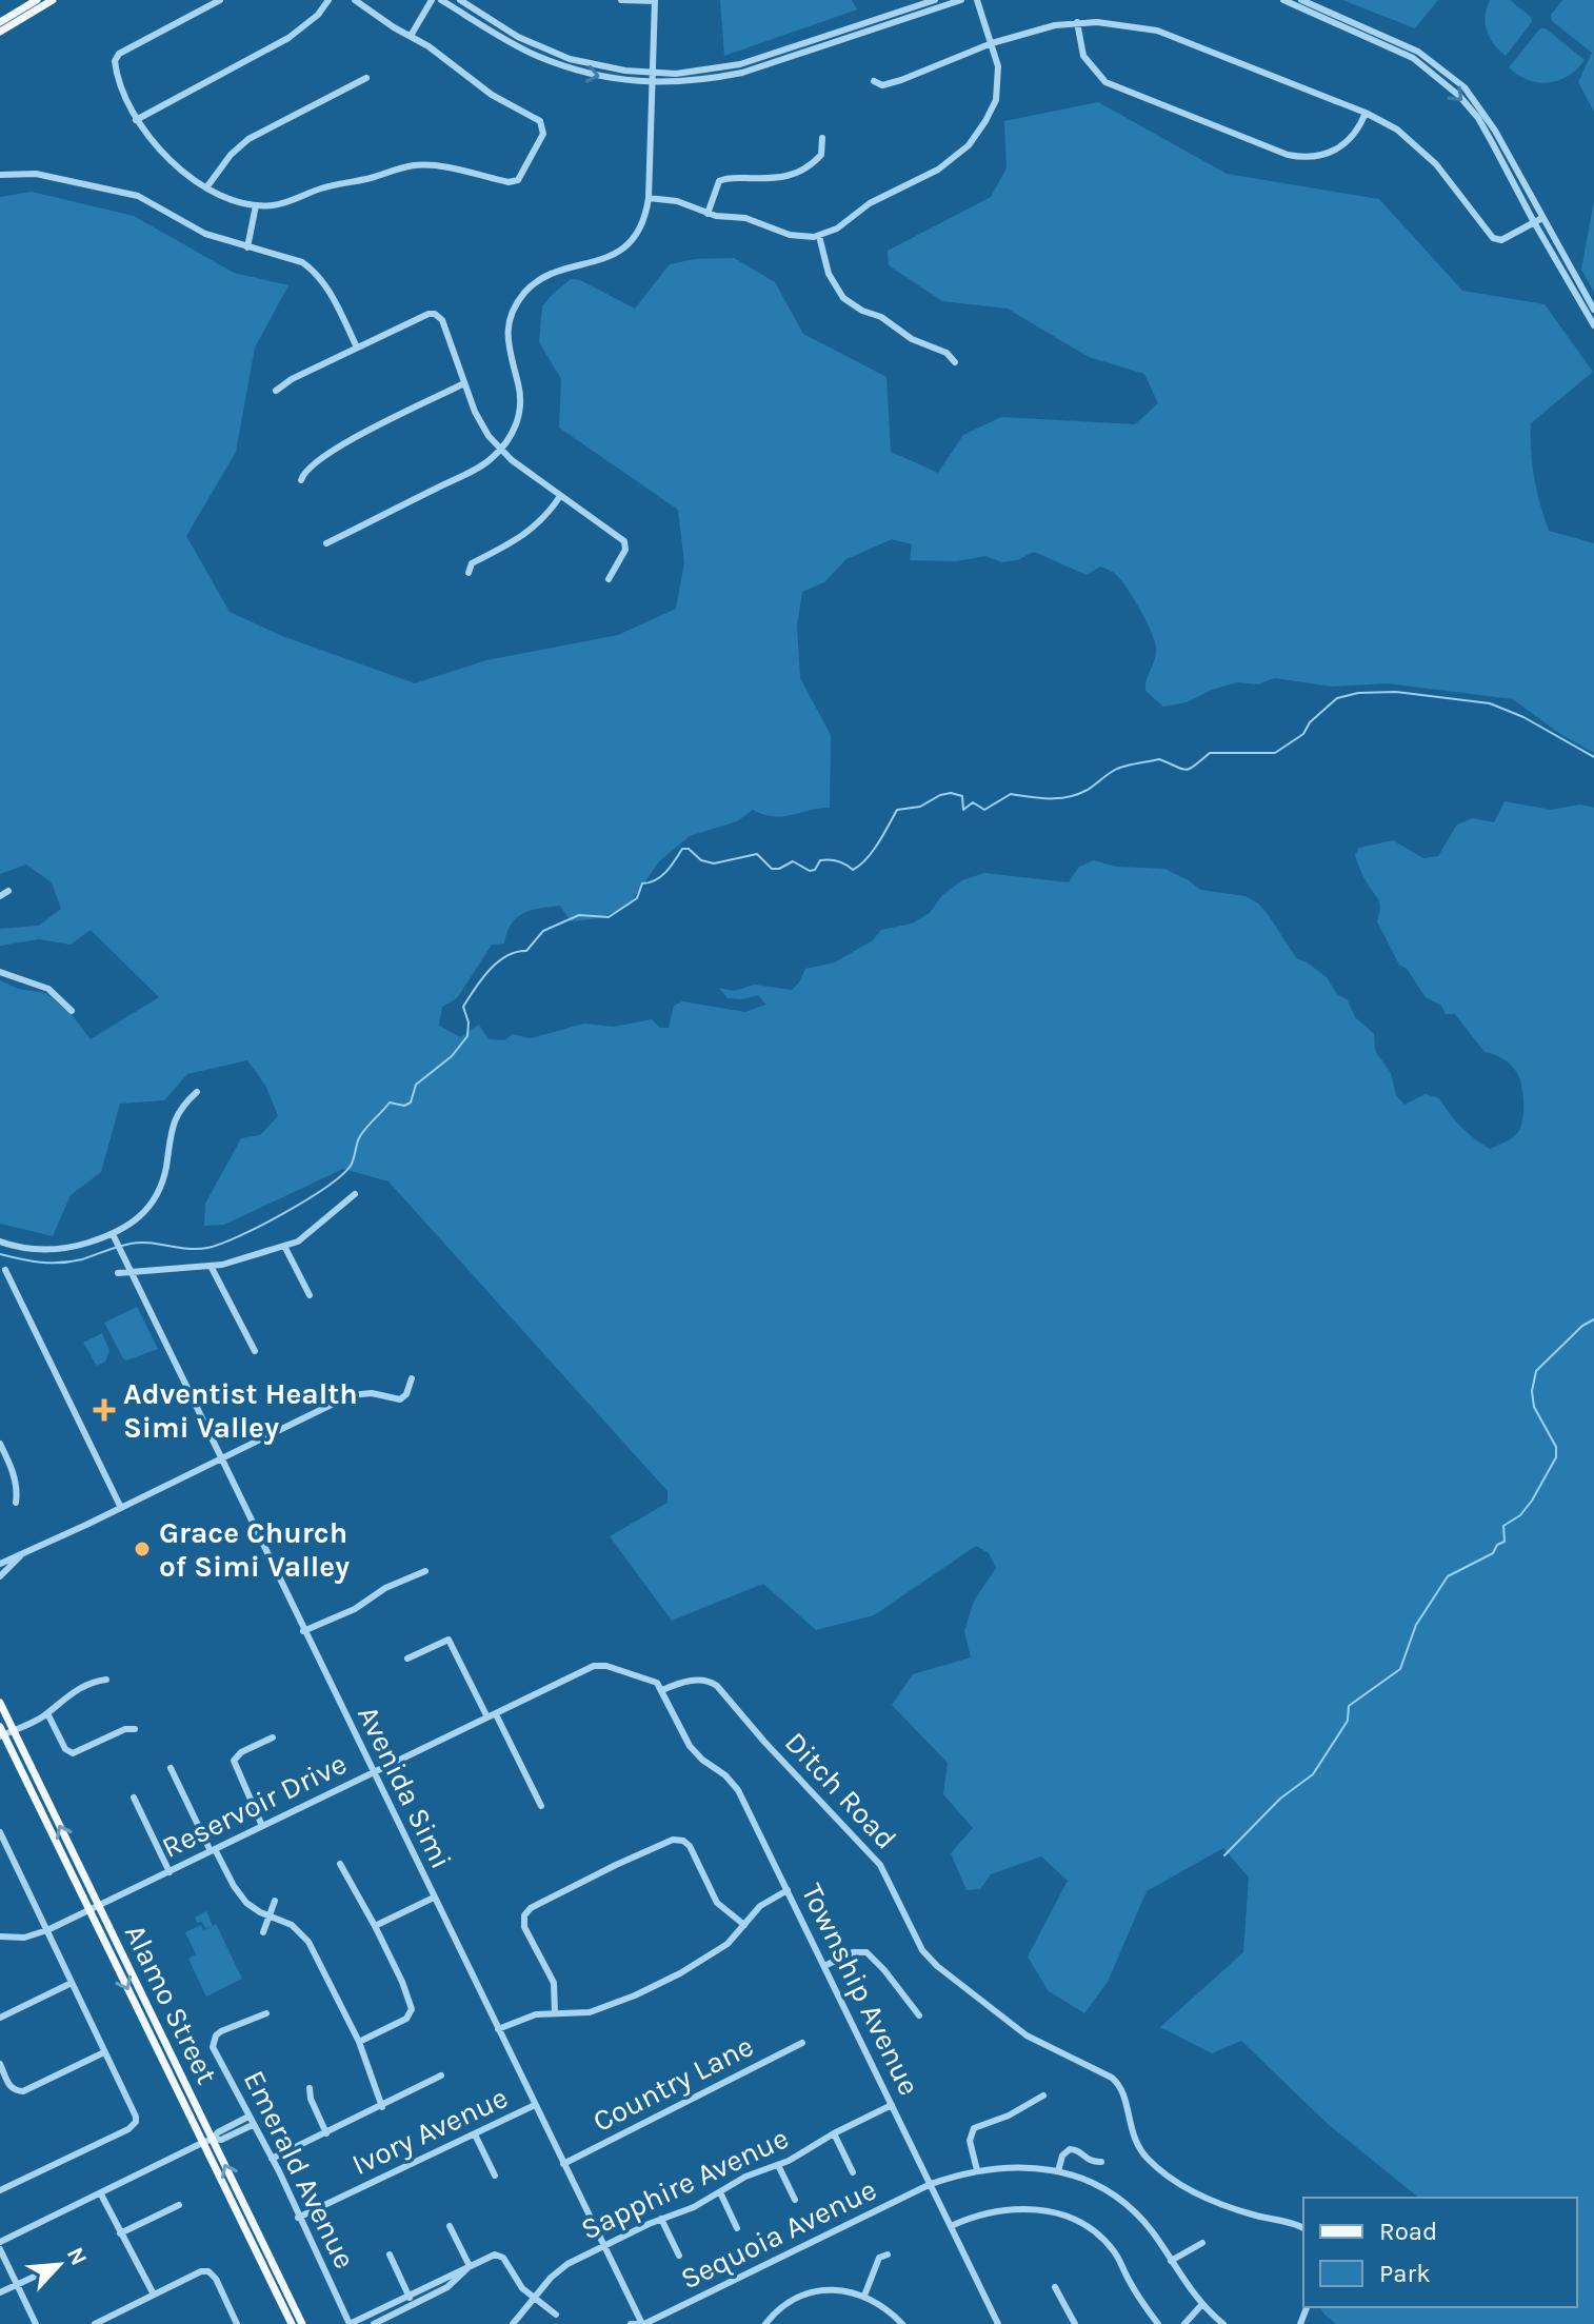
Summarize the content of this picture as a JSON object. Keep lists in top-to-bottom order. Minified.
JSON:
{"streets":{"main road":["Alamo Street"],"street":["Avenida Simi","Ditch Road","Reservoir Drive","Township Avenue","Country Lane","Ivory Avenue","Emerald Avenue","Sapphire Avenue","Sequoia Avenue"]},"crossings":[["Avenida Simi","Reservoir Drive"],["Avenida Simi","Country Lane"],["Avenida Simi","Ivory Avenue"],["Avenida Simi","Sapphire Avenue"],["Avenida Simi","Sequoia Avenue"],["Ditch Road","Reservoir Drive"],["Ditch Road","Township Avenue"],["Reservoir Drive","Township Avenue"],["Reservoir Drive","Alamo Street"],["Township Avenue","Sapphire Avenue"],["Township Avenue","Sequoia Avenue"],["Ivory Avenue","Emerald Avenue"]],"places":{"health":["Adventist Health Simi Valley"],"other":["Grace Church of Simi Valley"]},"legend":["Road","Park"],"north":"top right"}
